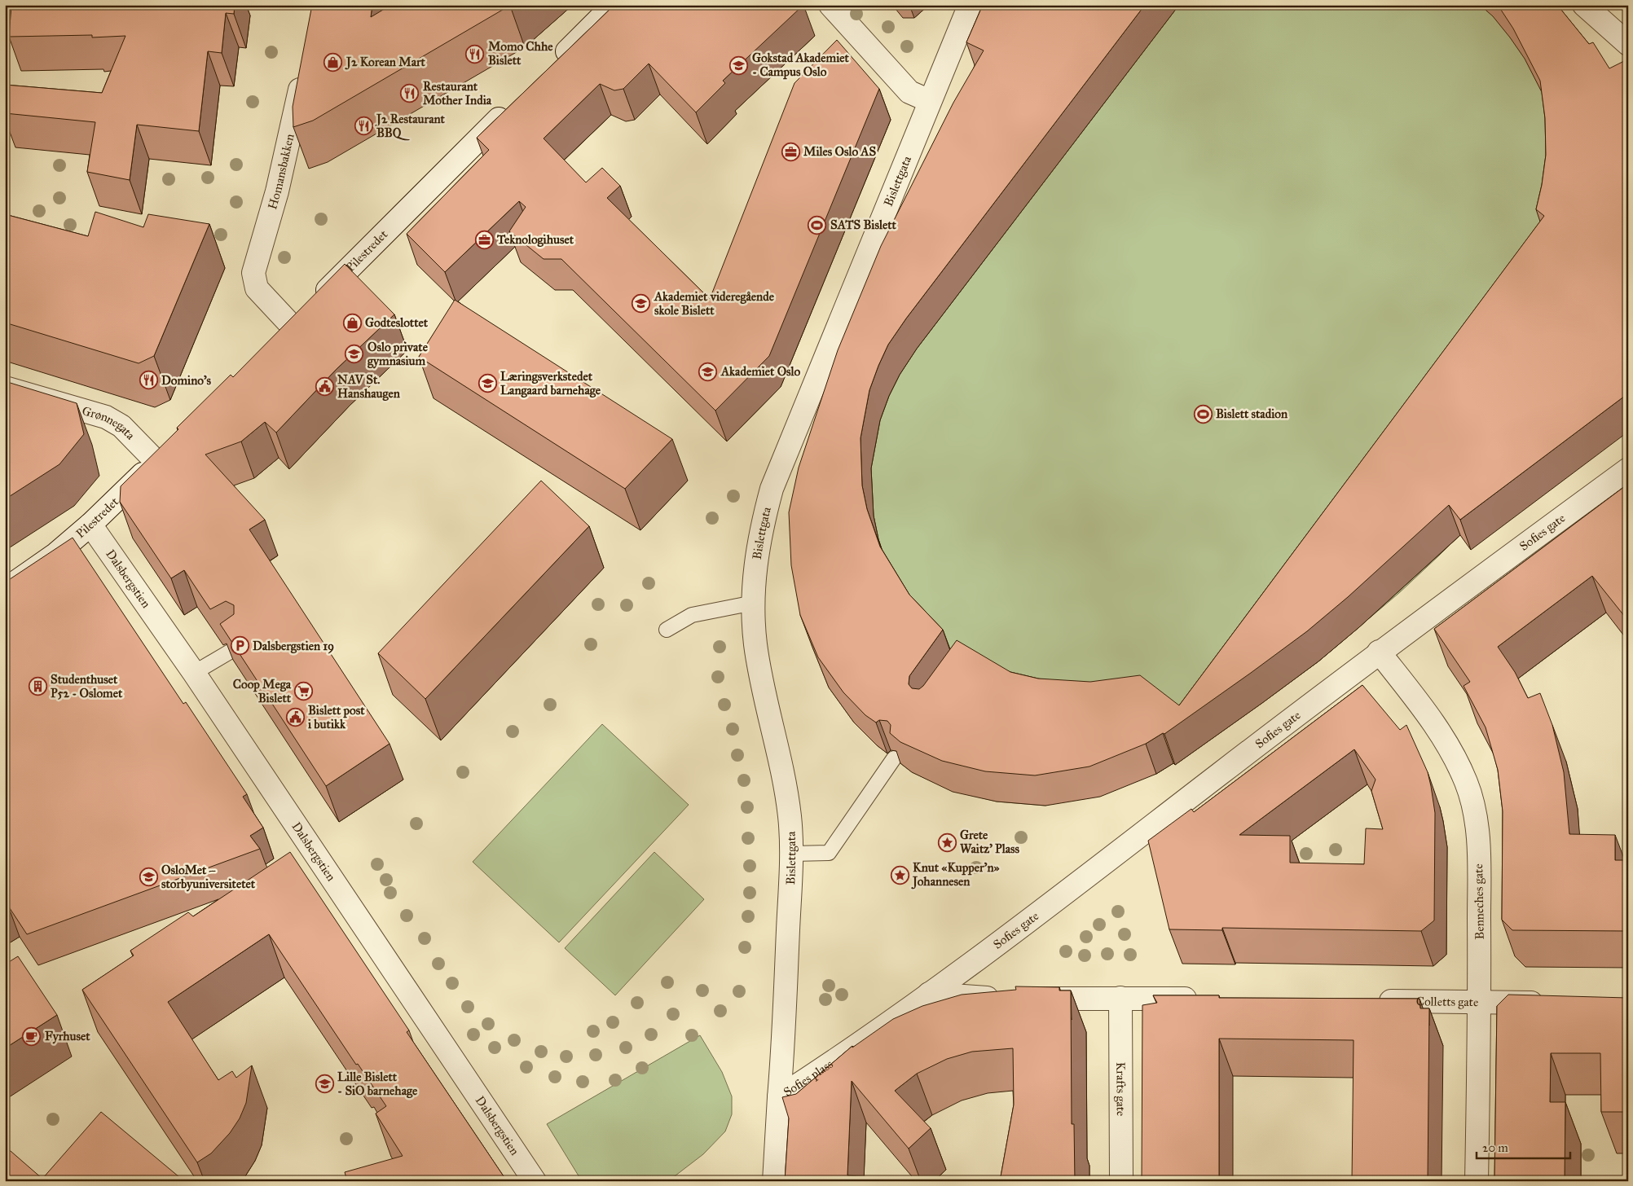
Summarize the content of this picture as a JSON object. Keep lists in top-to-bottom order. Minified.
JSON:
{"streets":{"street":["Homansbakken","Bislettgata","Pilestredet","Grønnegata","Sofies gate","Dalsbergstien","Benneches gate","Colletts gate","Sofies plass","Krafts gate"]},"crossings":[["Homansbakken","Pilestredet"],["Bislettgata","Sofies plass"],["Pilestredet","Grønnegata"],["Pilestredet","Dalsbergstien"],["Sofies gate","Benneches gate"],["Sofies gate","Sofies plass"],["Benneches gate","Colletts gate"]],"places":{"restaurant":["Momo Chhe Bislett","Restaurant Mother India","J2 Restaurant BBQ","Domino's"],"shop":["J2 Korean Mart","Godteslottet"],"school or university":["Gokstad Akademiet - Campus Oslo","Akademiet videregående skole Bislett","Oslo private gymnasium","Akademiet Oslo","Læringsverkstedet Langaard barnehage","OsloMet – storbyuniversitetet","Lille Bislett - SiO barnehage"],"office":["Miles Oslo AS","Teknologihuset"],"sports":["SATS Bislett","Bislett stadion"],"public building":["NAV St. Hanshaugen","Bislett post i butikk"],"parking":["Dalsbergstien 19"],"building":["Studenthuset P52 - Oslomet"],"supermarket":["Coop Mega Bislett"],"place":["Grete Waitz' Plass","Knut «Kupper'n» Johannesen"],"cafe":["Fyrhuset"]},"scale_bar":"20 m"}
